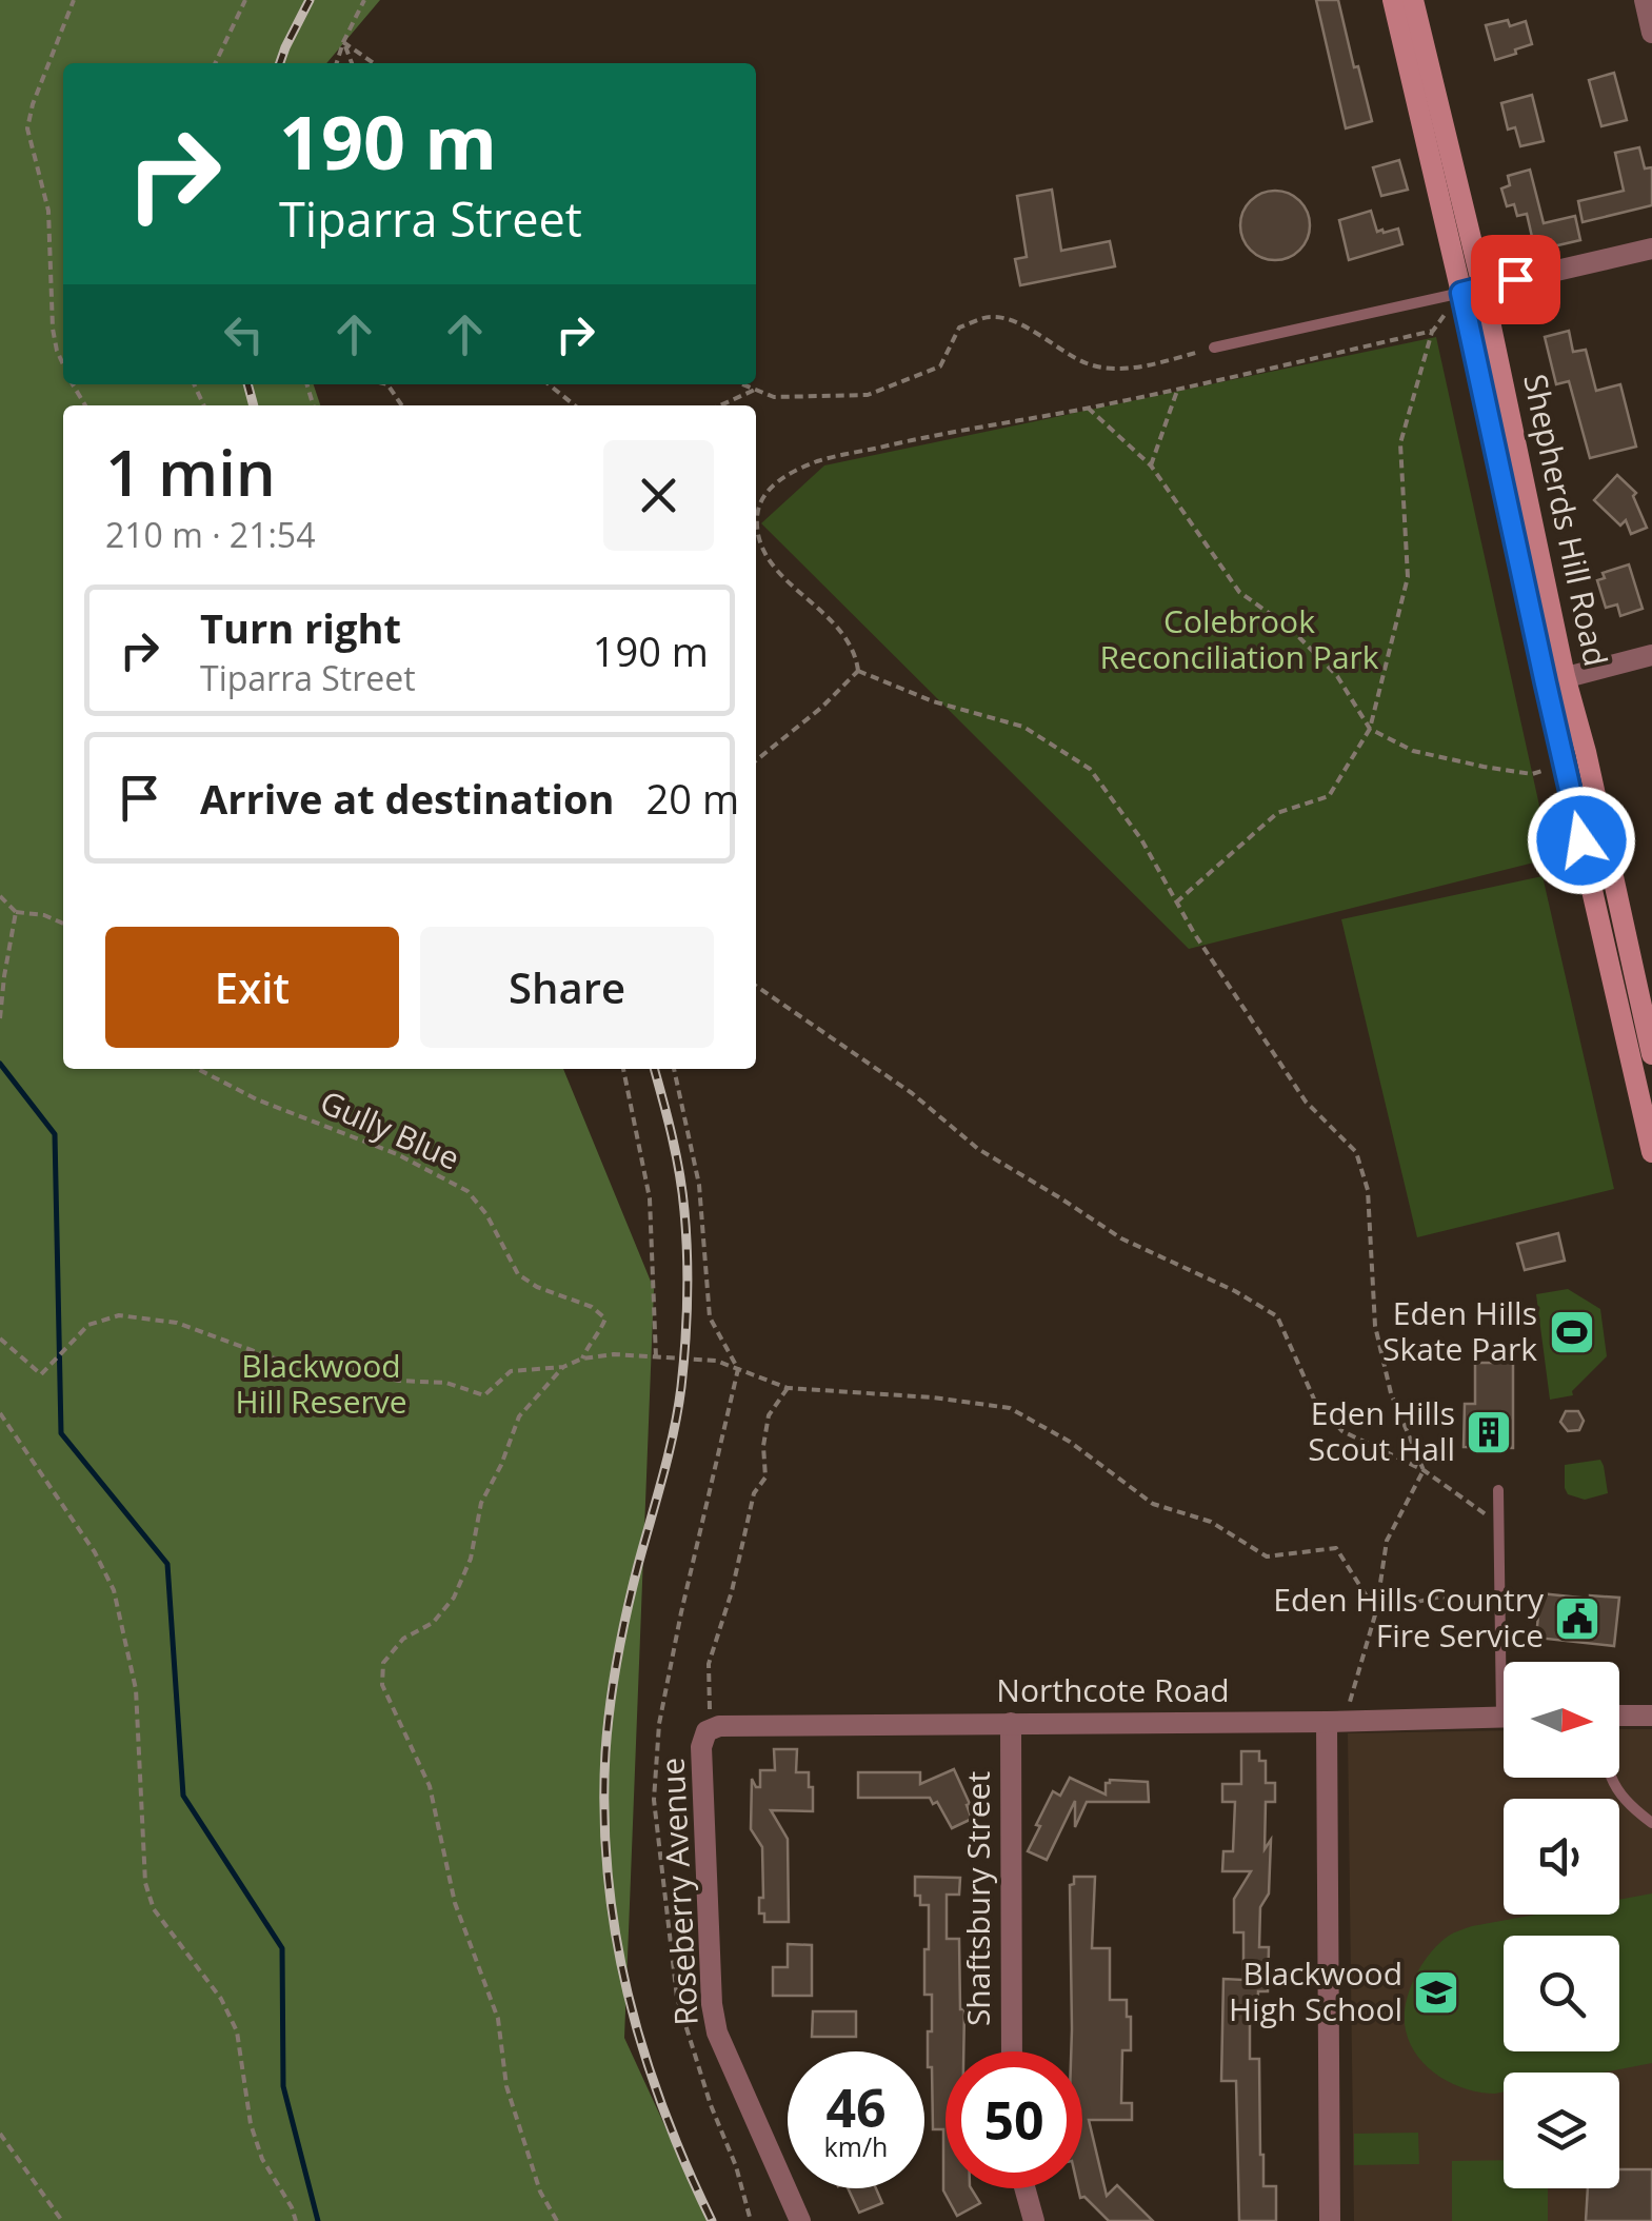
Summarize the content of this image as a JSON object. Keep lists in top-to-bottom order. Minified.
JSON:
{"streets":{"main road":["Shepherds Hill Road"],"street":["Northcote Road","Roseberry Avenue","Shaftsbury Street"],"path":["Gully Blue"]},"crossings":[["Northcote Road","Roseberry Avenue"],["Northcote Road","Shaftsbury Street"]],"parks":["Colebrook Reconciliation Park","Blackwood Hill Reserve"],"places":{"sports":["Eden Hills Skate Park"],"building":["Eden Hills Scout Hall"],"public building":["Eden Hills Country Fire Service"],"school or university":["Blackwood High School"]},"north":"right","page":{"turn":["190 m","Tiparra Street"],"heading":["1 min","210 m · 21:54"],"list":[{"name":"Turn right","note":"Tiparra Street","value":"190 m"},{"name":"Arrive at destination","value":"20 m"}],"buttons":["Exit","Share"],"speed":"46 km/h","limit":"50"}}
